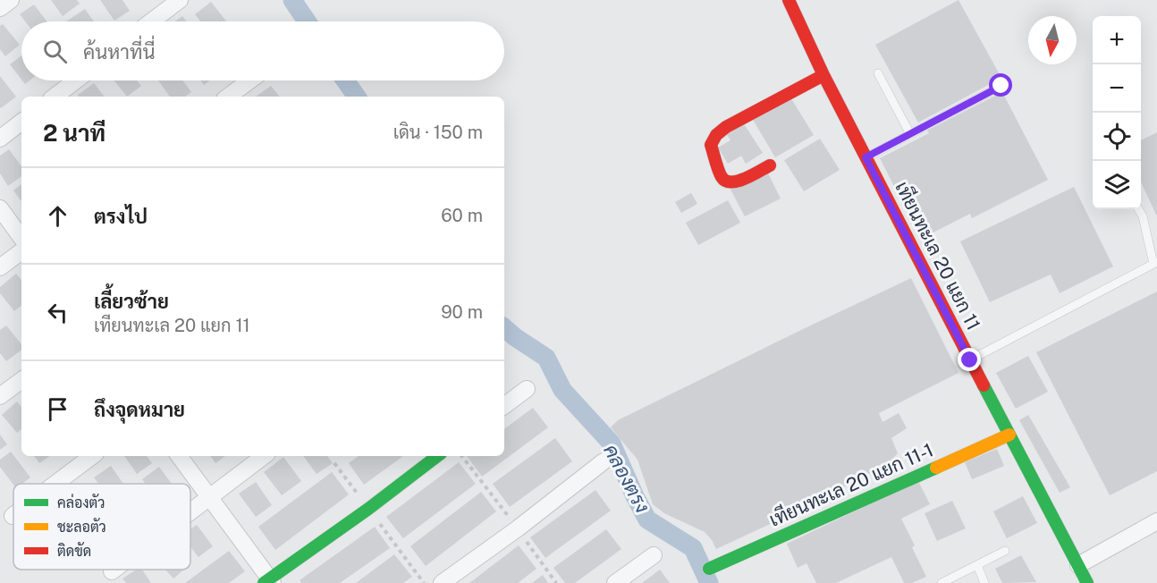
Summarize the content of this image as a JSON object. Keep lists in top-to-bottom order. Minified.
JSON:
{"streets":{"street":["เทียนทะเล 20 แยก 11","เทียนทะเล 20 แยก 11-1"]},"crossings":[["เทียนทะเล 20 แยก 11","เทียนทะเล 20 แยก 11-1"]],"water":["คลองตรง"],"legend":["คล่องตัว","ชะลอตัว","ติดขัด"],"north":"bottom","page":{"map_buttons":["+","−"],"search":"ค้นหาที่นี่","heading":["2 นาที","เดิน · 150 m"],"list":[["ตรงไป","60 m"],["เลี้ยวซ้าย","เทียนทะเล 20 แยก 11","90 m"],"ถึงจุดหมาย"]}}
